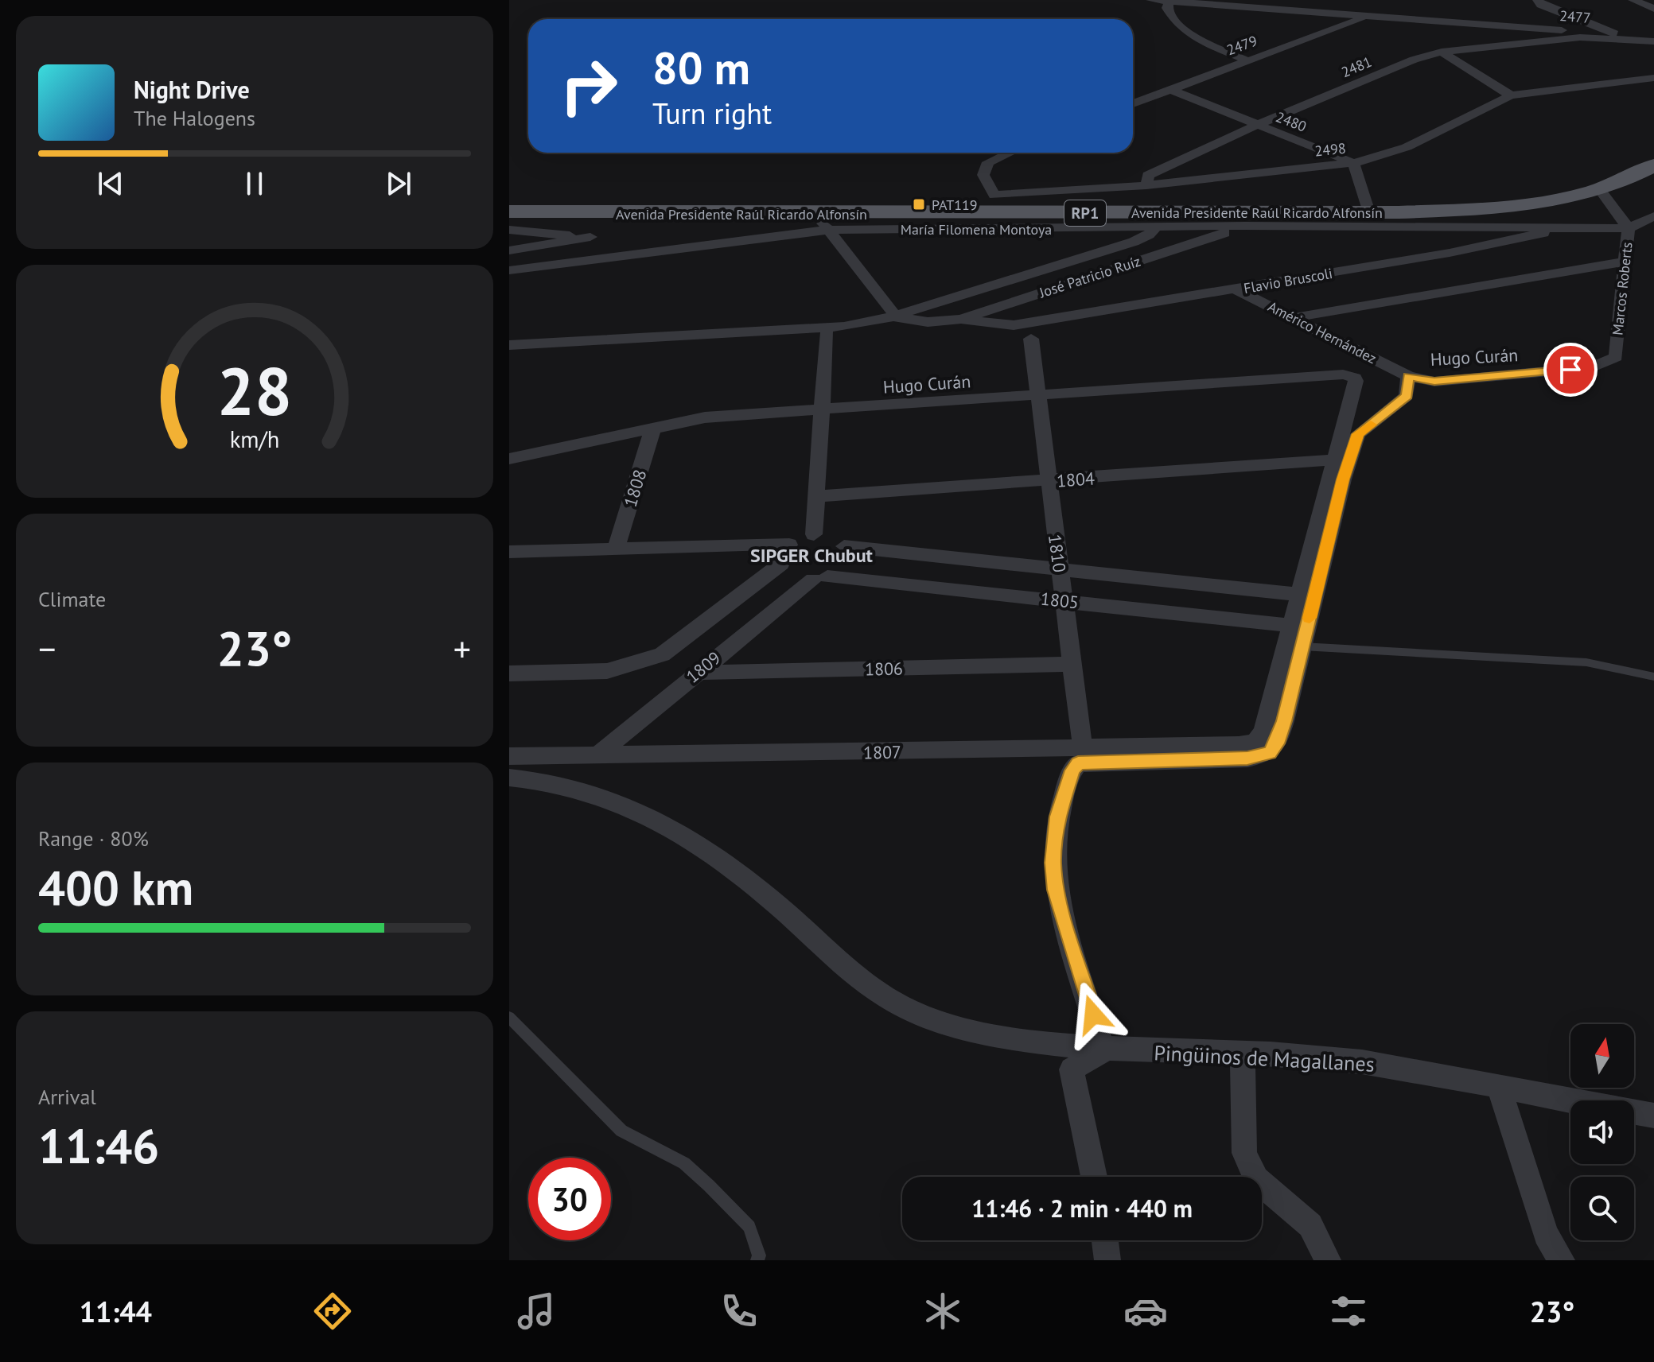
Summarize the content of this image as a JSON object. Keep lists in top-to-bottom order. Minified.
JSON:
{"streets":{"main road":["Avenida Presidente Raúl Ricardo Alfonsín","RP1"],"street":["2477","2479","2481","2480","2498","María Filomena Montoya","José Patricio Ruíz","Flavio Bruscoli","Marcos Roberts","Américo Hernández","Hugo Curán","1804","1808","1810","1805","1809","1806","1807","Pingüinos de Magallanes"]},"crossings":[["2477","2479"],["2477","2481"],["2479","2480"],["2481","2480"],["2481","2498"],["2480","2498"],["2498","Avenida Presidente Raúl Ricardo Alfonsín"],["Avenida Presidente Raúl Ricardo Alfonsín","María Filomena Montoya"],["Avenida Presidente Raúl Ricardo Alfonsín","José Patricio Ruíz"],["Avenida Presidente Raúl Ricardo Alfonsín","Marcos Roberts"],["María Filomena Montoya","José Patricio Ruíz"],["María Filomena Montoya","Flavio Bruscoli"],["María Filomena Montoya","Marcos Roberts"],["Flavio Bruscoli","Américo Hernández"],["Marcos Roberts","Hugo Curán"],["Américo Hernández","Hugo Curán"],["Hugo Curán","1804"],["Hugo Curán","1808"],["Hugo Curán","1810"],["1804","1810"],["1810","1805"],["1810","1806"],["1810","1807"],["1805","1809"],["1805","1807"],["1809","1806"],["1809","1807"]],"districts":["SIPGER Chubut"],"places":{"transit":["PAT119"]},"north":"top","page":{"turn":["80 m","Turn right"],"song":["Night Drive","The Halogens"],"tile":["Climate",["Range · 80%","400 km"],["Arrival","11:46"]],"heat":["−","23°","+"],"limit":"30","trip":"11:46 · 2 min · 440 m","tabs":["11:44","23°"],"gauge":["28","km/h"]}}
